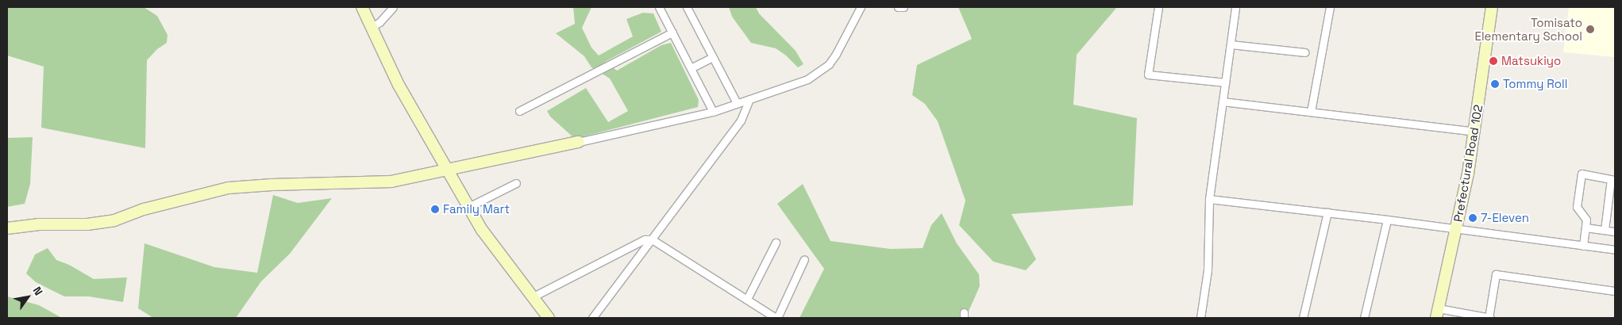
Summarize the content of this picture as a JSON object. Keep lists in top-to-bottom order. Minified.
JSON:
{"streets":{"street":["Prefectural Road 102"]},"places":["Tomisato Elementary School","Matsukiyo","Tommy Roll","Family Mart","7-Eleven"],"north":"top right"}
